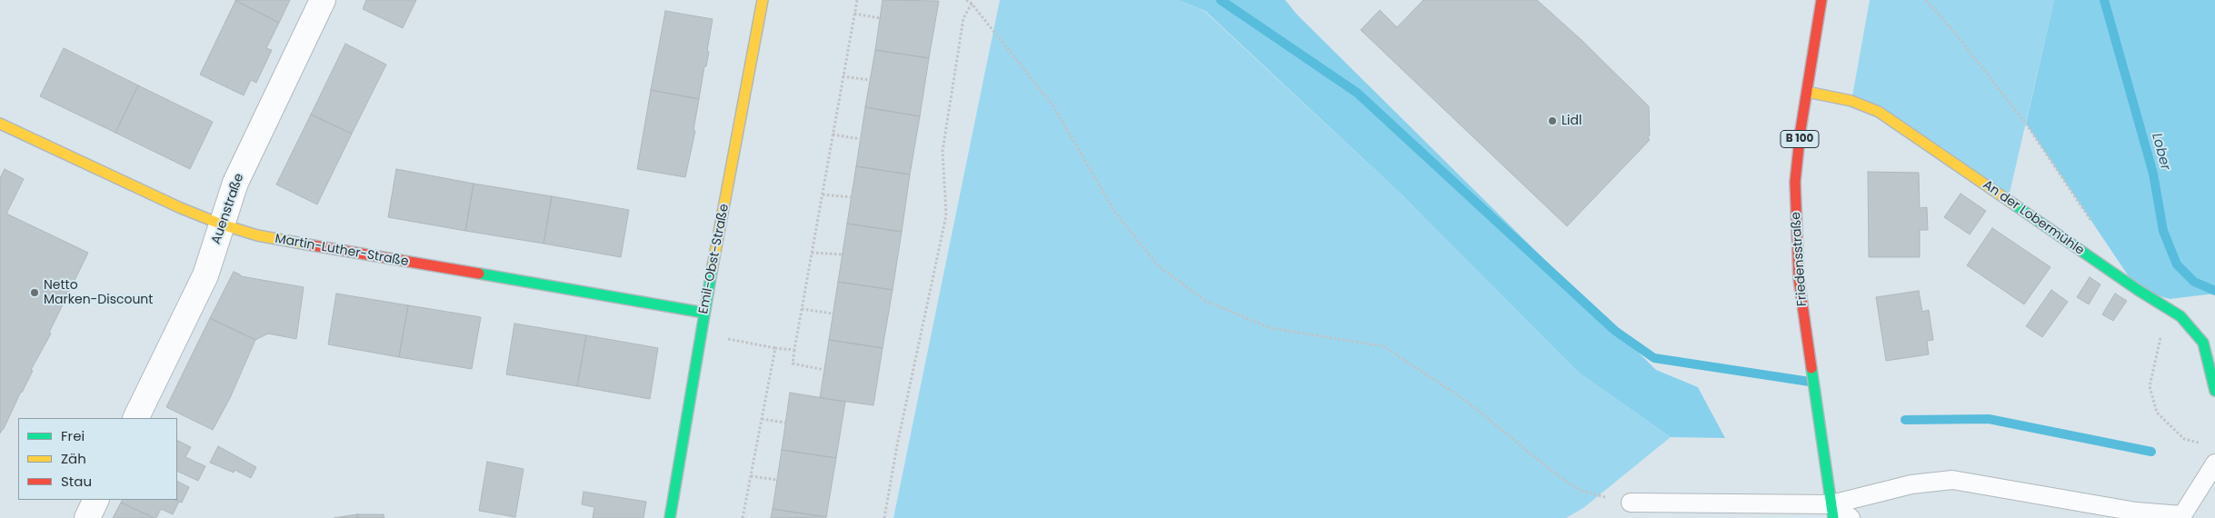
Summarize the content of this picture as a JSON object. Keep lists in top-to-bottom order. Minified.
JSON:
{"streets":{"street":["B 100","Auenstraße","An der Lobermühle","Martin-Luther-Straße","Emil-Obst-Straße","Friedensstraße"]},"crossings":[["Auenstraße","Martin-Luther-Straße"],["An der Lobermühle","Friedensstraße"],["Martin-Luther-Straße","Emil-Obst-Straße"]],"water":["Lober"],"places":["Lidl","Netto Marken-Discount"],"legend":["Frei","Zäh","Stau"]}
